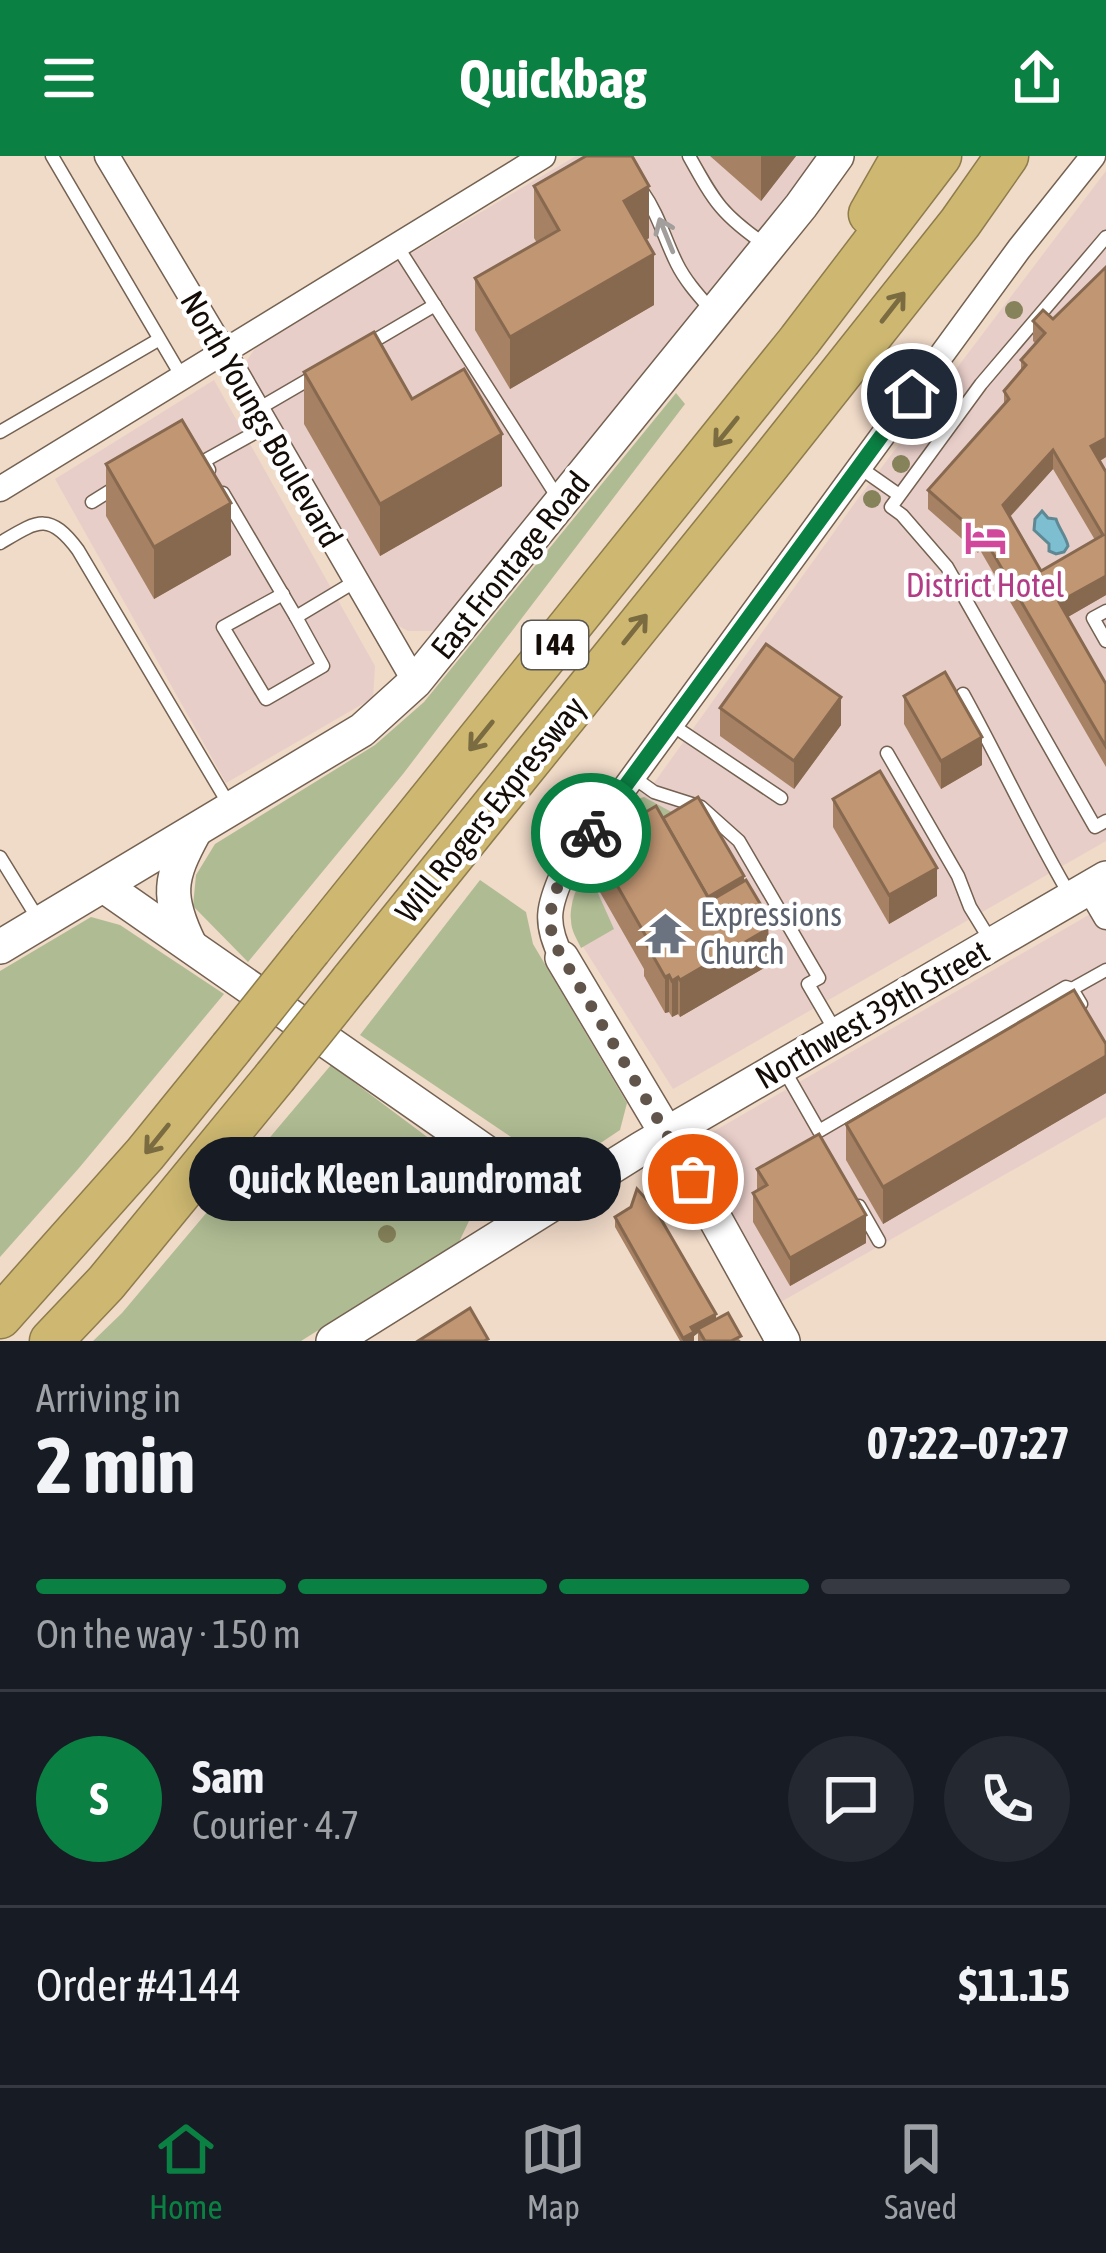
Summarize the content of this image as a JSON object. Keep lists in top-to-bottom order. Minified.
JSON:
{"streets":{"highway":["I 44","Will Rogers Expressway"],"main road":["East Frontage Road","Northwest 39th Street"],"street":["North Youngs Boulevard"]},"crossings":[["North Youngs Boulevard","East Frontage Road"]],"places":{"hotel":["District Hotel"],"temple":["Expressions Church"],"other":["Quick Kleen Laundromat"]},"page":{"header":"Quickbag","bubble":"Quick Kleen Laundromat","heading":["2 min","Arriving in","07:22–07:27"],"panel":["Sam","Courier · 4.7","Order #4144","$11.15"],"bar":"On the way · 150 m","round":"S","tabs":["Home","Map","Saved"]}}
